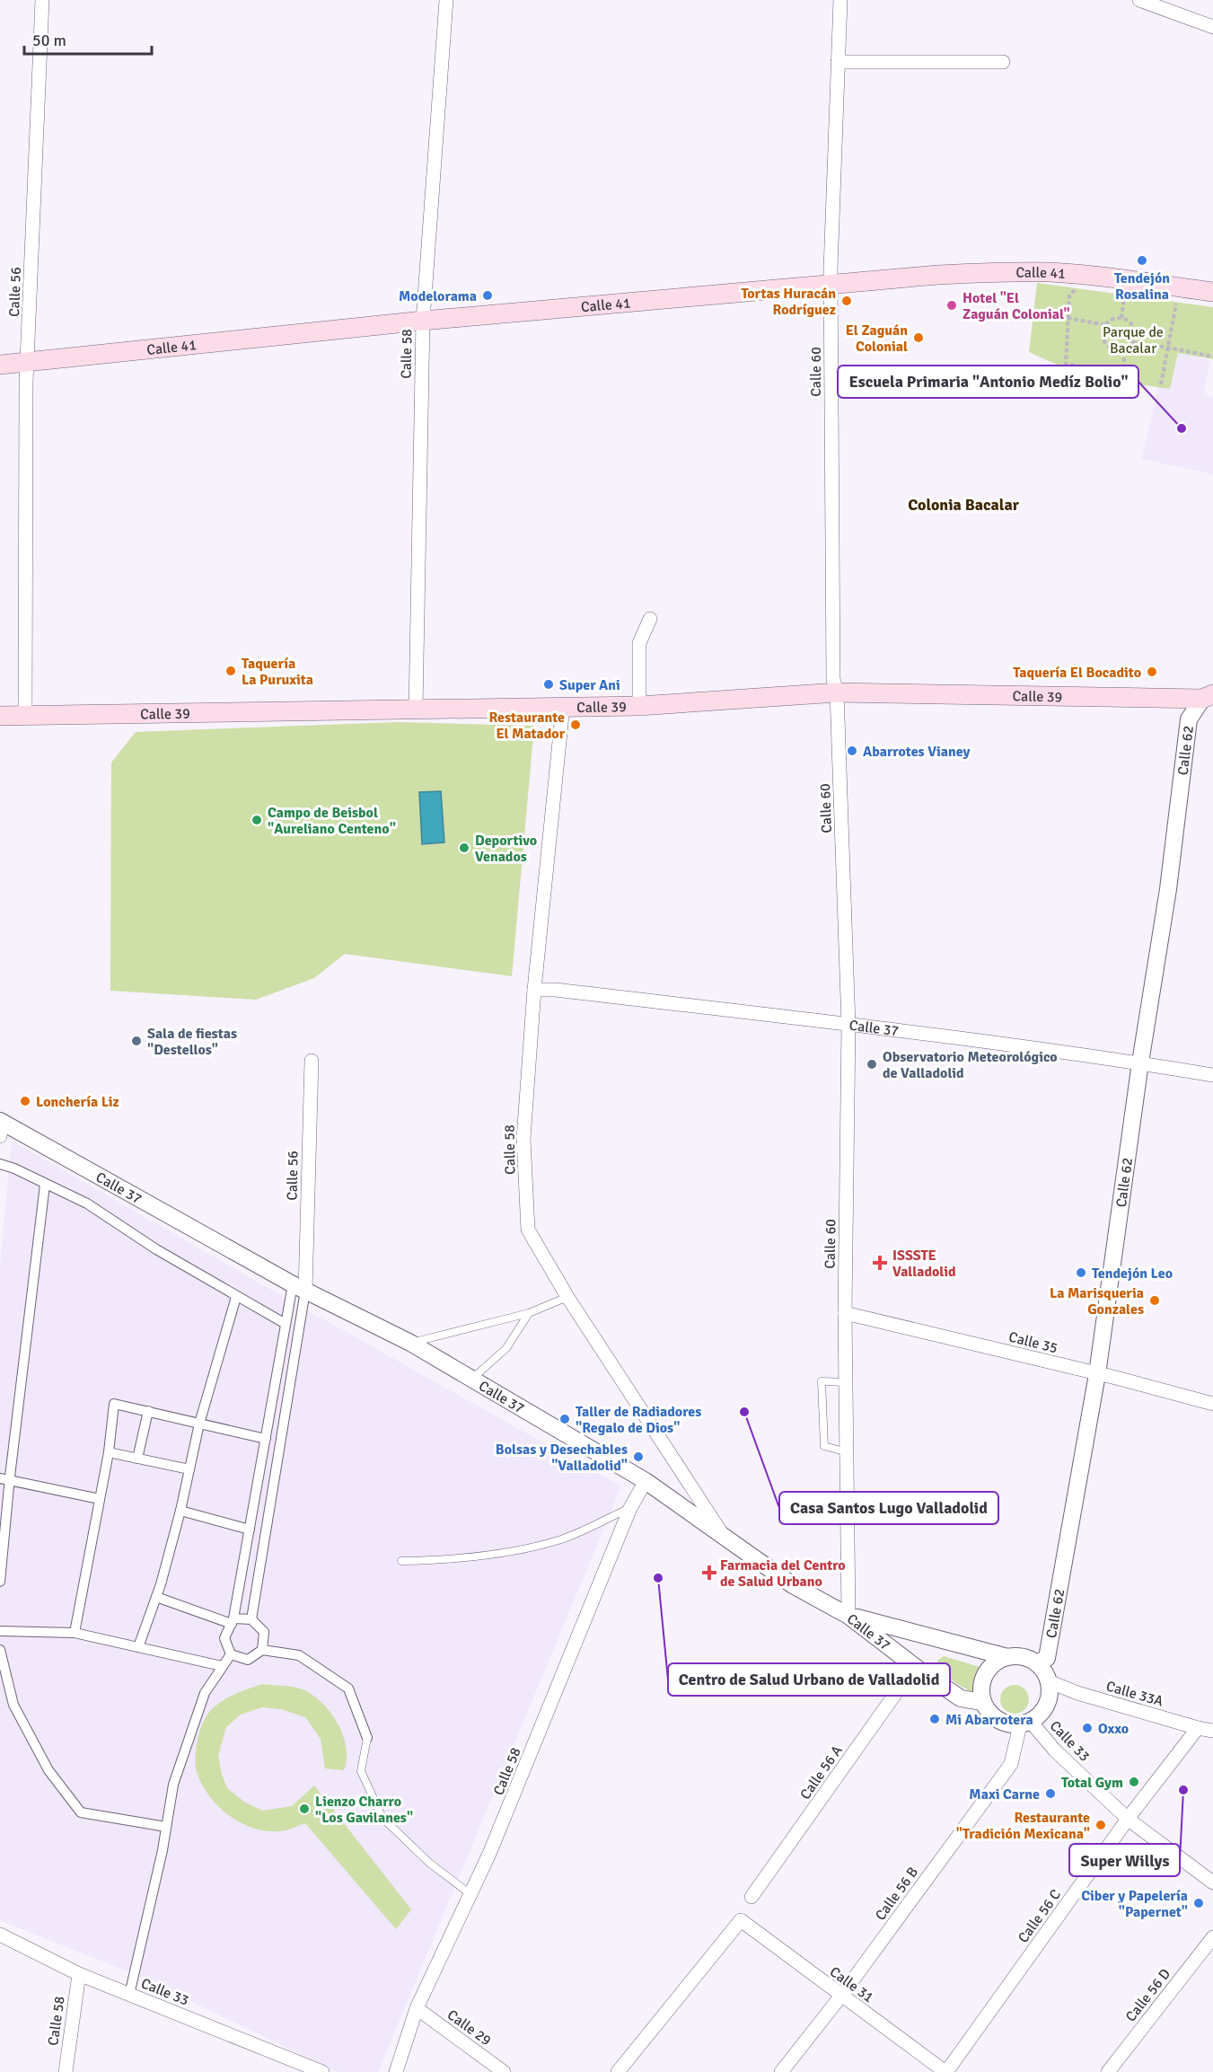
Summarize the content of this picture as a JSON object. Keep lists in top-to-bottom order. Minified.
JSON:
{"streets":{"main road":["Calle 41","Calle 39"],"street":["Calle 56","Calle 58","Calle 60","Calle 62","Calle 37","Calle 35","Calle 33A","Calle 33","Calle 56 A","Calle 56 B","Calle 56 C","Calle 31","Calle 56 D","Calle 29"]},"crossings":[["Calle 41","Calle 56"],["Calle 41","Calle 58"],["Calle 41","Calle 60"],["Calle 56","Calle 39"],["Calle 56","Calle 37"],["Calle 58","Calle 39"],["Calle 58","Calle 37"],["Calle 58","Calle 33"],["Calle 58","Calle 29"],["Calle 60","Calle 39"],["Calle 60","Calle 37"],["Calle 60","Calle 35"],["Calle 39","Calle 62"],["Calle 62","Calle 37"],["Calle 62","Calle 35"],["Calle 62","Calle 33A"],["Calle 62","Calle 33"],["Calle 62","Calle 56 B"],["Calle 37","Calle 33A"],["Calle 37","Calle 33"],["Calle 37","Calle 56 A"],["Calle 37","Calle 56 B"],["Calle 33A","Calle 33"],["Calle 33A","Calle 56 B"],["Calle 33A","Calle 56 C"],["Calle 33","Calle 56 B"],["Calle 33","Calle 56 C"],["Calle 56 B","Calle 31"],["Calle 56 C","Calle 31"]],"districts":["Colonia Bacalar"],"parks":["Parque de Bacalar"],"places":{"other":["Tendejón Rosalina","Modelorama","Tortas Huracán Rodríguez","Hotel \"El Zaguán Colonial\"","El Zaguán Colonial","Escuela Primaria \"Antonio Medíz Bolio\"","Taquería La Puruxita","Taquería El Bocadito","Super Ani","Restaurante El Matador","Abarrotes Vianey","Campo de Beisbol \"Aureliano Centeno\"","Deportivo Venados","Sala de fiestas \"Destellos\"","Observatorio Meteorológico de Valladolid","Lonchería Liz","Tendejón Leo","La Marisqueria Gonzales","Casa Santos Lugo Valladolid","Taller de Radiadores \"Regalo de Dios\"","Bolsas y Desechables \"Valladolid\"","Centro de Salud Urbano de Valladolid","Mi Abarrotera","Oxxo","Total Gym","Super Willys","Maxi Carne","Lienzo Charro \"Los Gavilanes\"","Restaurante \"Tradición Mexicana\"","Ciber y Papelería \"Papernet\""],"health":["ISSSTE Valladolid","Farmacia del Centro de Salud Urbano"]},"scale_bar":"50 m"}
